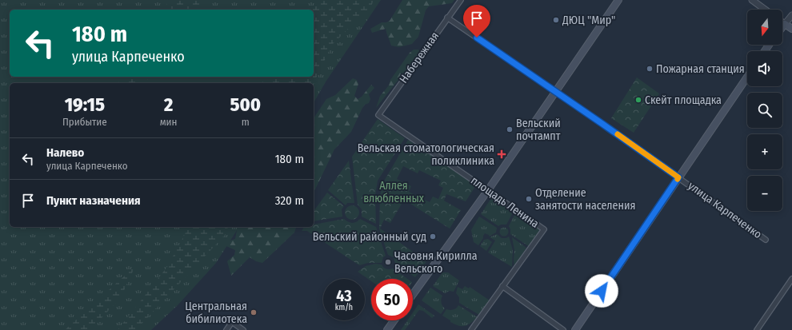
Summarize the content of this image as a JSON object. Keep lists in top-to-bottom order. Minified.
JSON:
{"streets":{"street":["Набережная","площадь Ленина","улица Карпеченко"]},"crossings":[["Набережная","площадь Ленина"],["Набережная","улица Карпеченко"]],"parks":["Аллея влюбленных"],"places":{"other":["ДЮЦ \"Мир\"","Пожарная станция","Скейт площадка","Вельский почтампт","Отделение занятости населения","Вельский районный суд","Часовня Кирилла Вельского","Центральная бибилиотека"],"health":["Вельская стоматологическая поликлиника"]},"north":"bottom","page":{"map_buttons":["+","−"],"turn":["180 m","улица Карпеченко"],"eta":["19:15","Прибытие","2","мин","500","m"],"list":[{"name":"Налево","note":"улица Карпеченко","value":"180 m"},{"name":"Пункт назначения","value":"320 m"}],"speed":"43 km/h","limit":"50"}}
